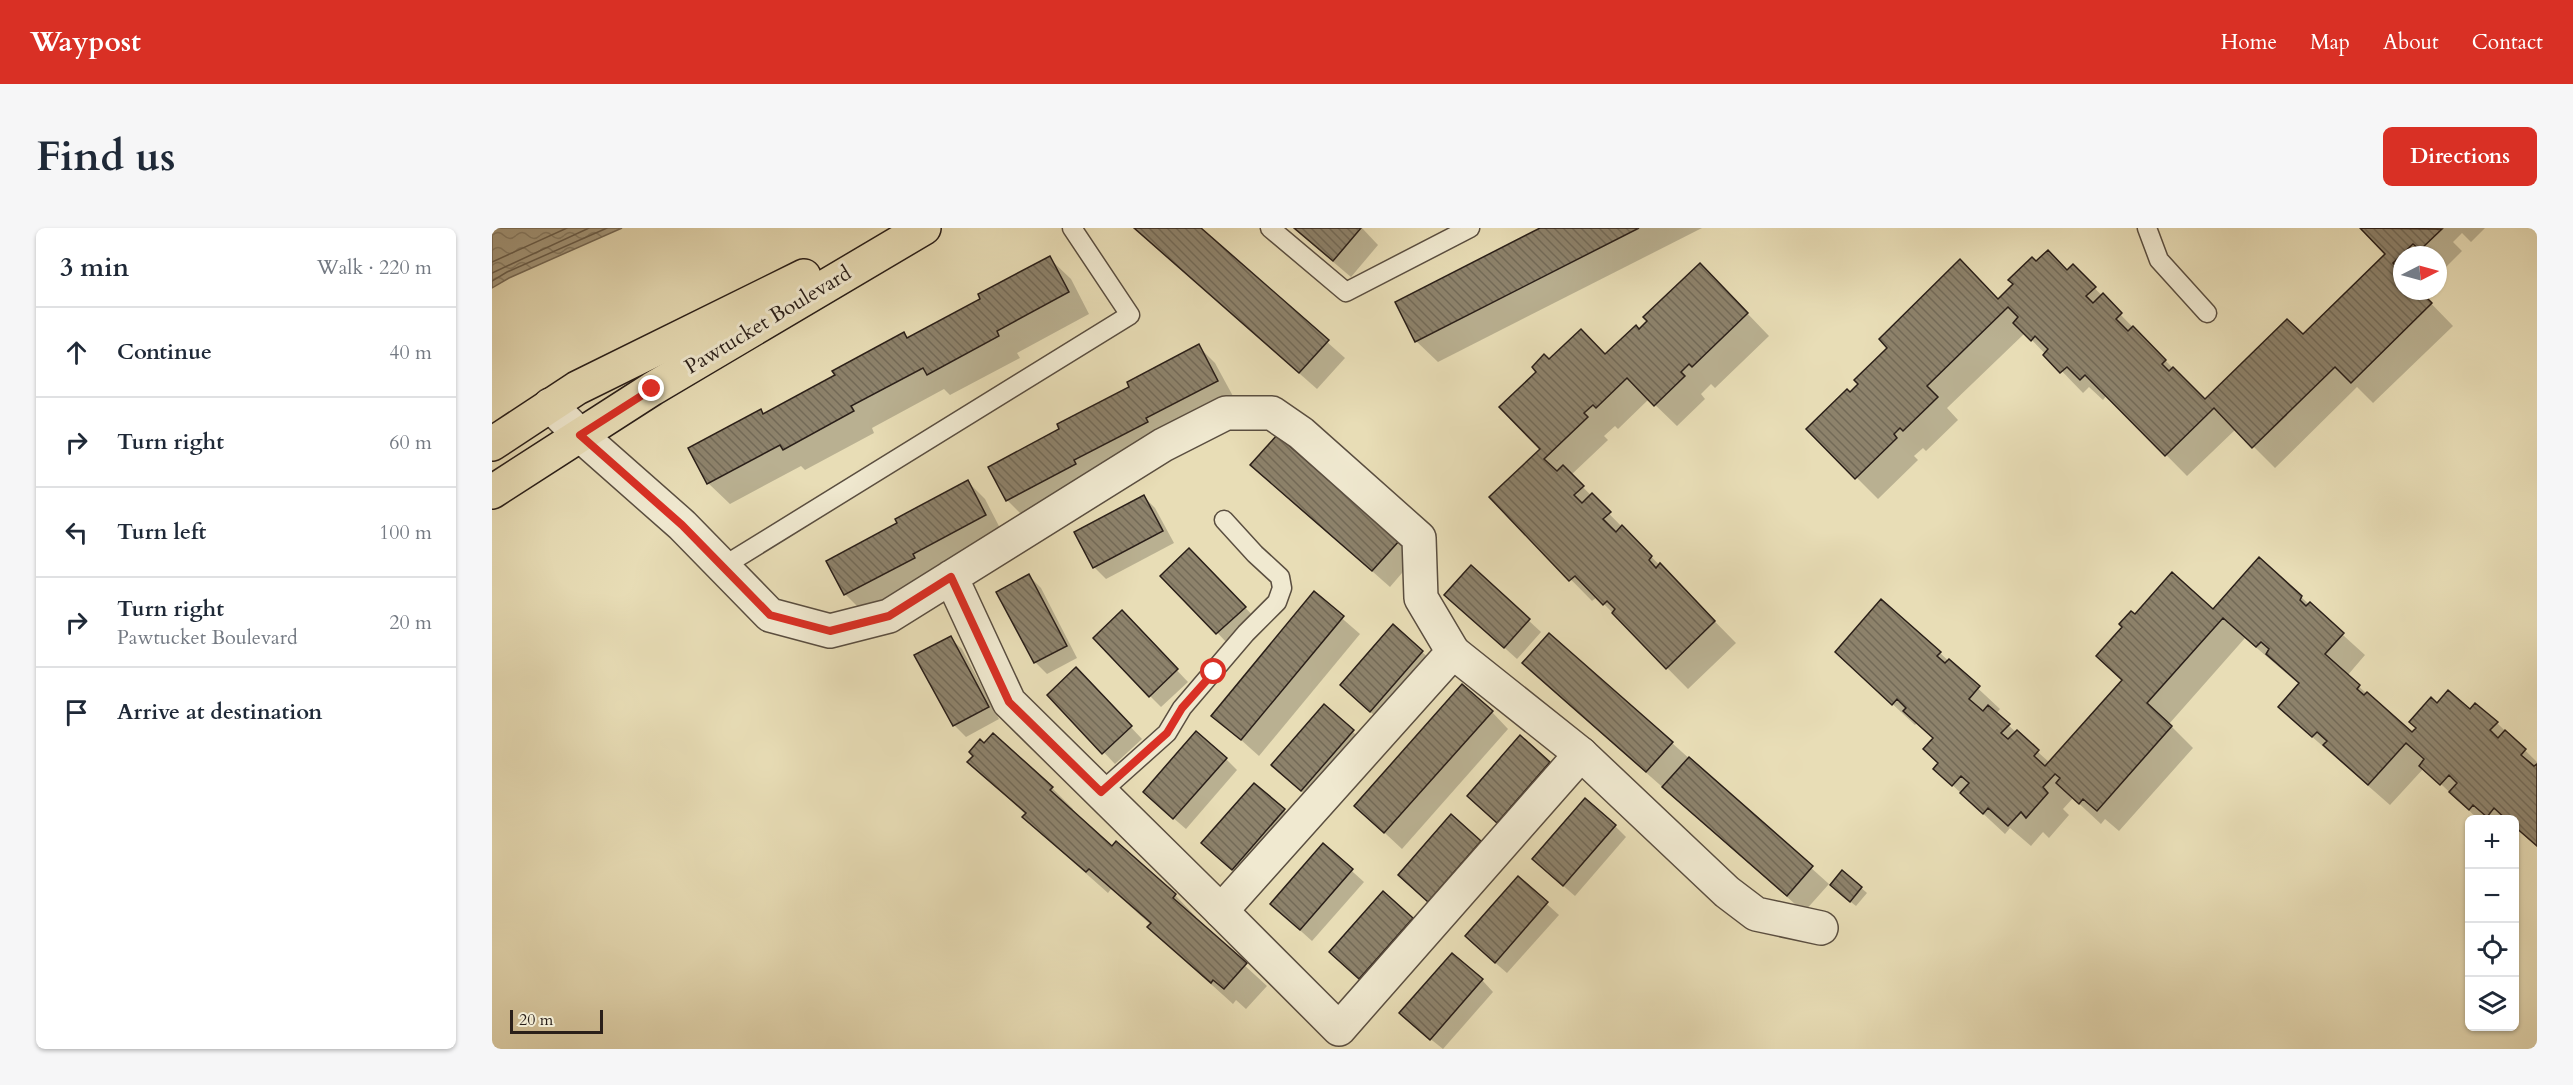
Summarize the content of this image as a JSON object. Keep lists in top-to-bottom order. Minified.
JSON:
{"streets":{"main road":["Pawtucket Boulevard"]},"scale_bar":"20 m","north":"right","page":{"header":"Waypost","nav":["Home","Map","About","Contact"],"buttons":"Directions","title":"Find us","heading":["3 min","Walk · 220 m"],"list":[["Continue","40 m"],["Turn right","60 m"],["Turn left","100 m"],["Turn right","Pawtucket Boulevard","20 m"],"Arrive at destination"],"map_buttons":["+","−"],"scale":"20 m"}}
